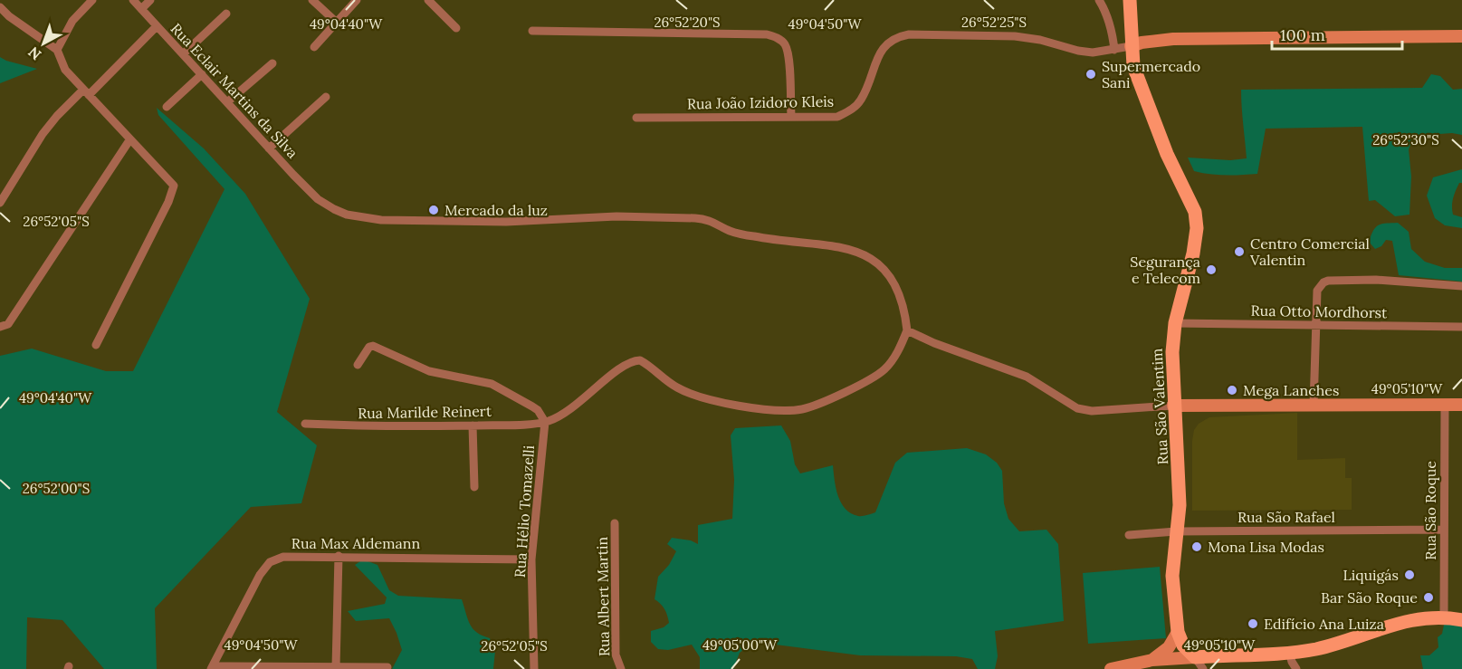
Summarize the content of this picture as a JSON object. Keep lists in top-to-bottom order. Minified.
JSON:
{"streets":{"main road":["Rua São Valentim"],"street":["Rua Eclair Martins da Silva","Rua João Izidoro Kleis","Rua Otto Mordhorst","Rua Marilde Reinert","Rua São Roque","Rua Hélio Tomazelli","Rua São Rafael","Rua Max Aldemann","Rua Albert Martin"]},"crossings":[["Rua João Izidoro Kleis","Rua São Valentim"],["Rua Otto Mordhorst","Rua São Valentim"],["Rua São Valentim","Rua São Rafael"],["Rua Marilde Reinert","Rua Hélio Tomazelli"],["Rua São Roque","Rua São Rafael"],["Rua Hélio Tomazelli","Rua Max Aldemann"]],"places":["Supermercado Sani","Mercado da luz","Centro Comercial Valentin","Segurança e Telecom","Mega Lanches","Mona Lisa Modas","Liquigás","Bar São Roque","Edifício Ana Luiza"],"scale_bar":"100 m","north":"bottom left","coordinates":["26°52'20\"S","26°52'25\"S","49°04'50\"W","49°04'40\"W","26°52'30\"S","26°52'05\"S","49°05'10\"W","26°52'00\"S","49°05'00\"W"]}
